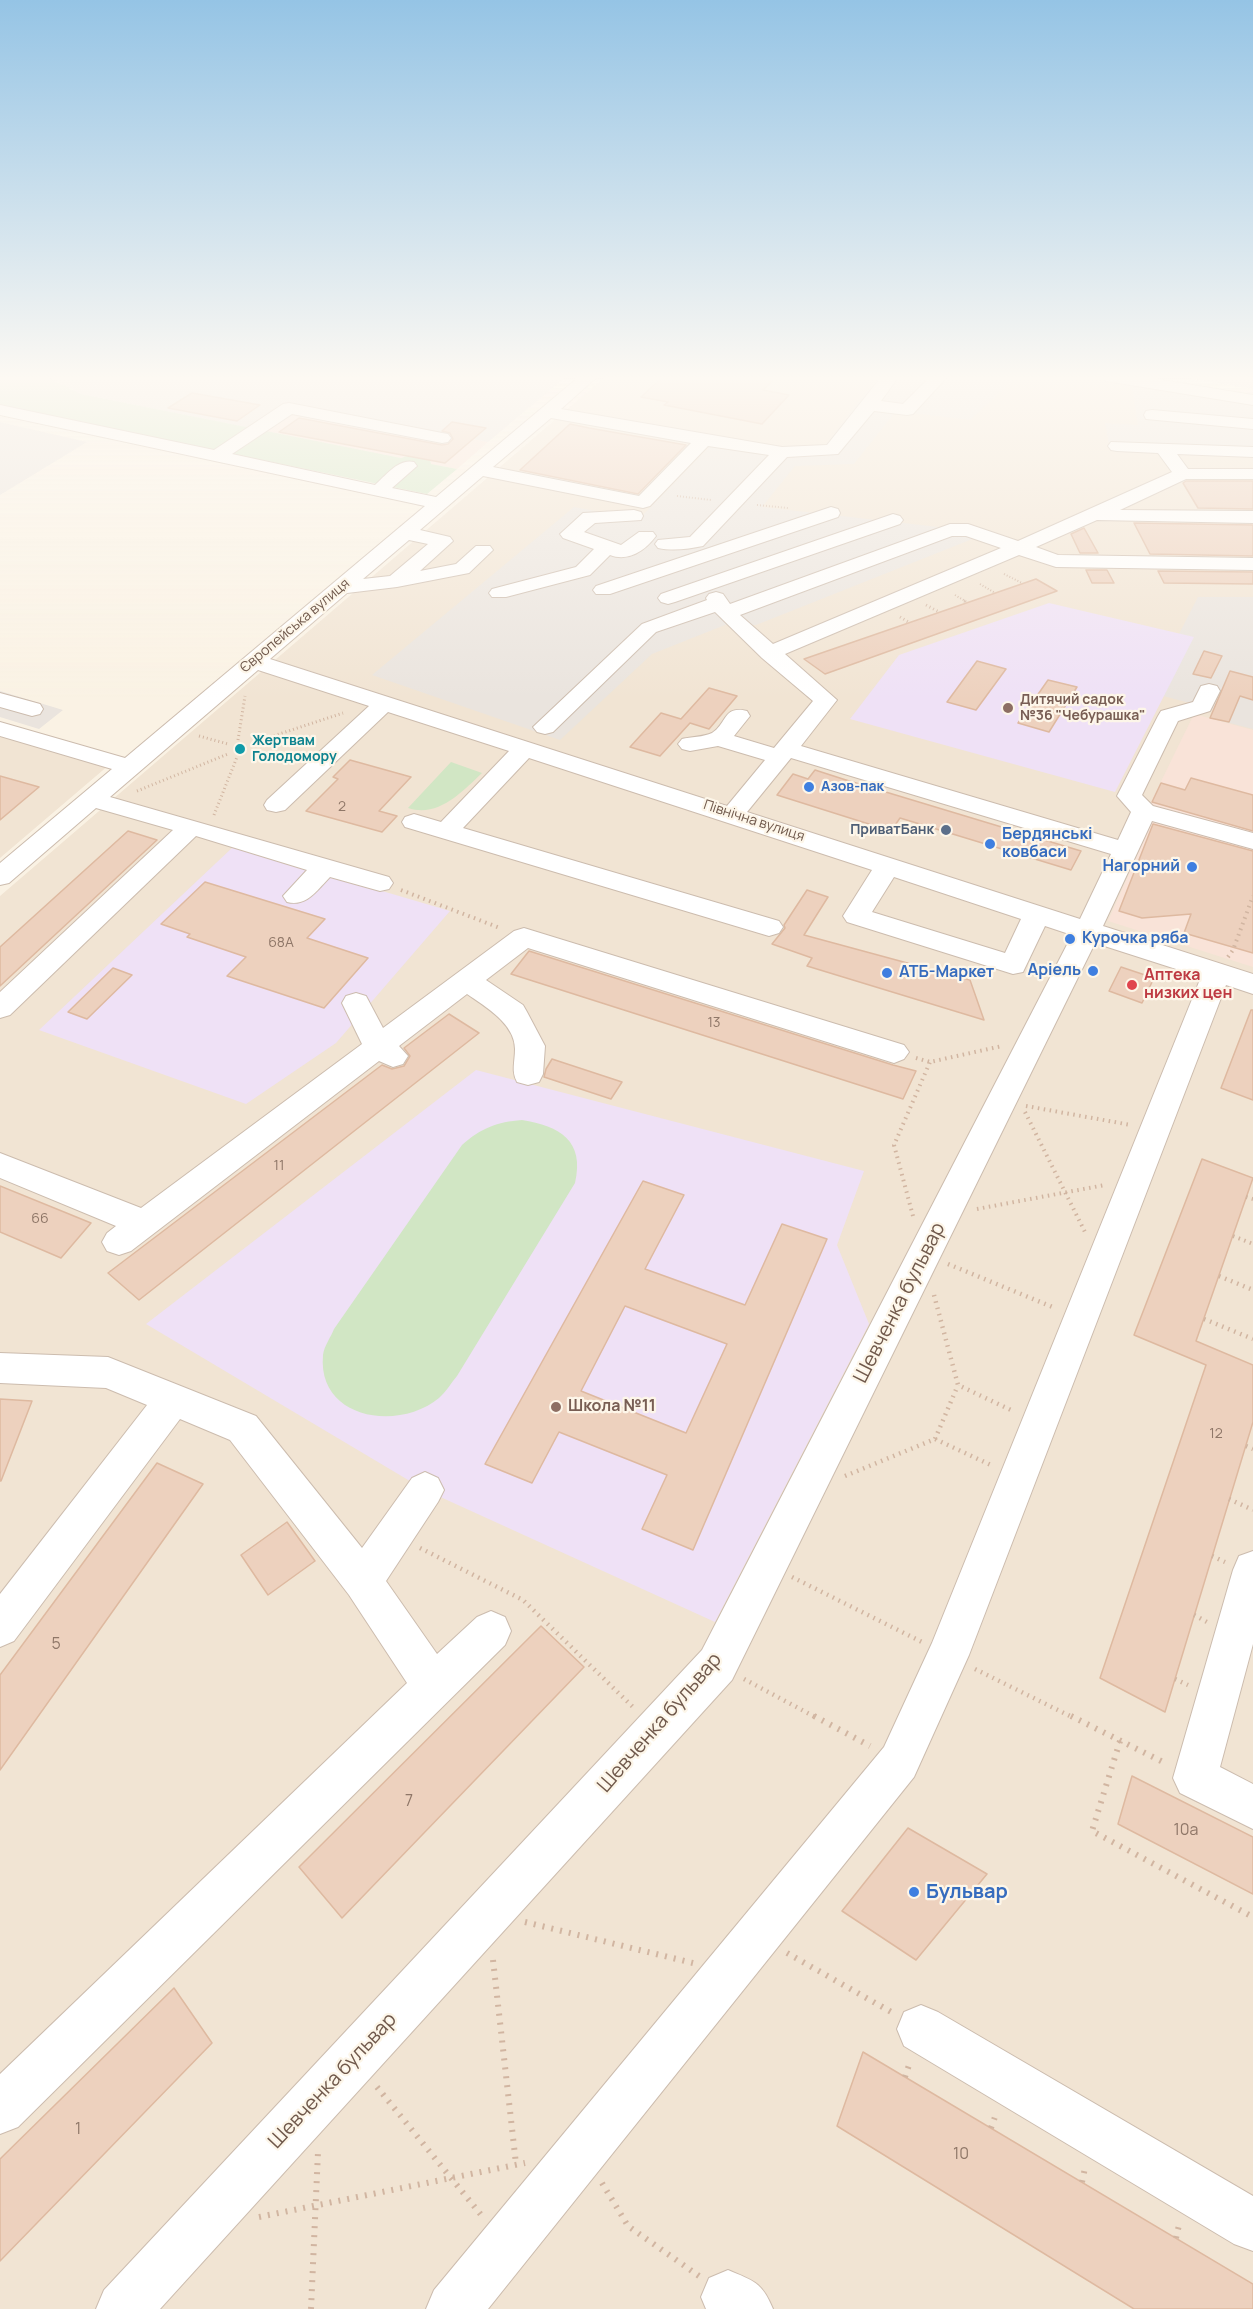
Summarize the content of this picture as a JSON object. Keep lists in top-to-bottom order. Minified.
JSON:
{"streets":{"street":["Європейська вулиця","Північна вулиця","Шевченка бульвар"]},"crossings":[["Європейська вулиця","Північна вулиця"],["Північна вулиця","Шевченка бульвар"]],"places":["Дитячий садок №36 \"Чебурашка\"","Жертвам Голодомору","Азов-пак","ПриватБанк","Бердянські ковбаси","Нагорний","Курочка ряба","Аріель","АТБ-Маркет","Аптека низких цен","Школа №11","Бульвар"],"house_numbers":["2","68А","13","11","66","12","5","7","10а","1","10"]}
